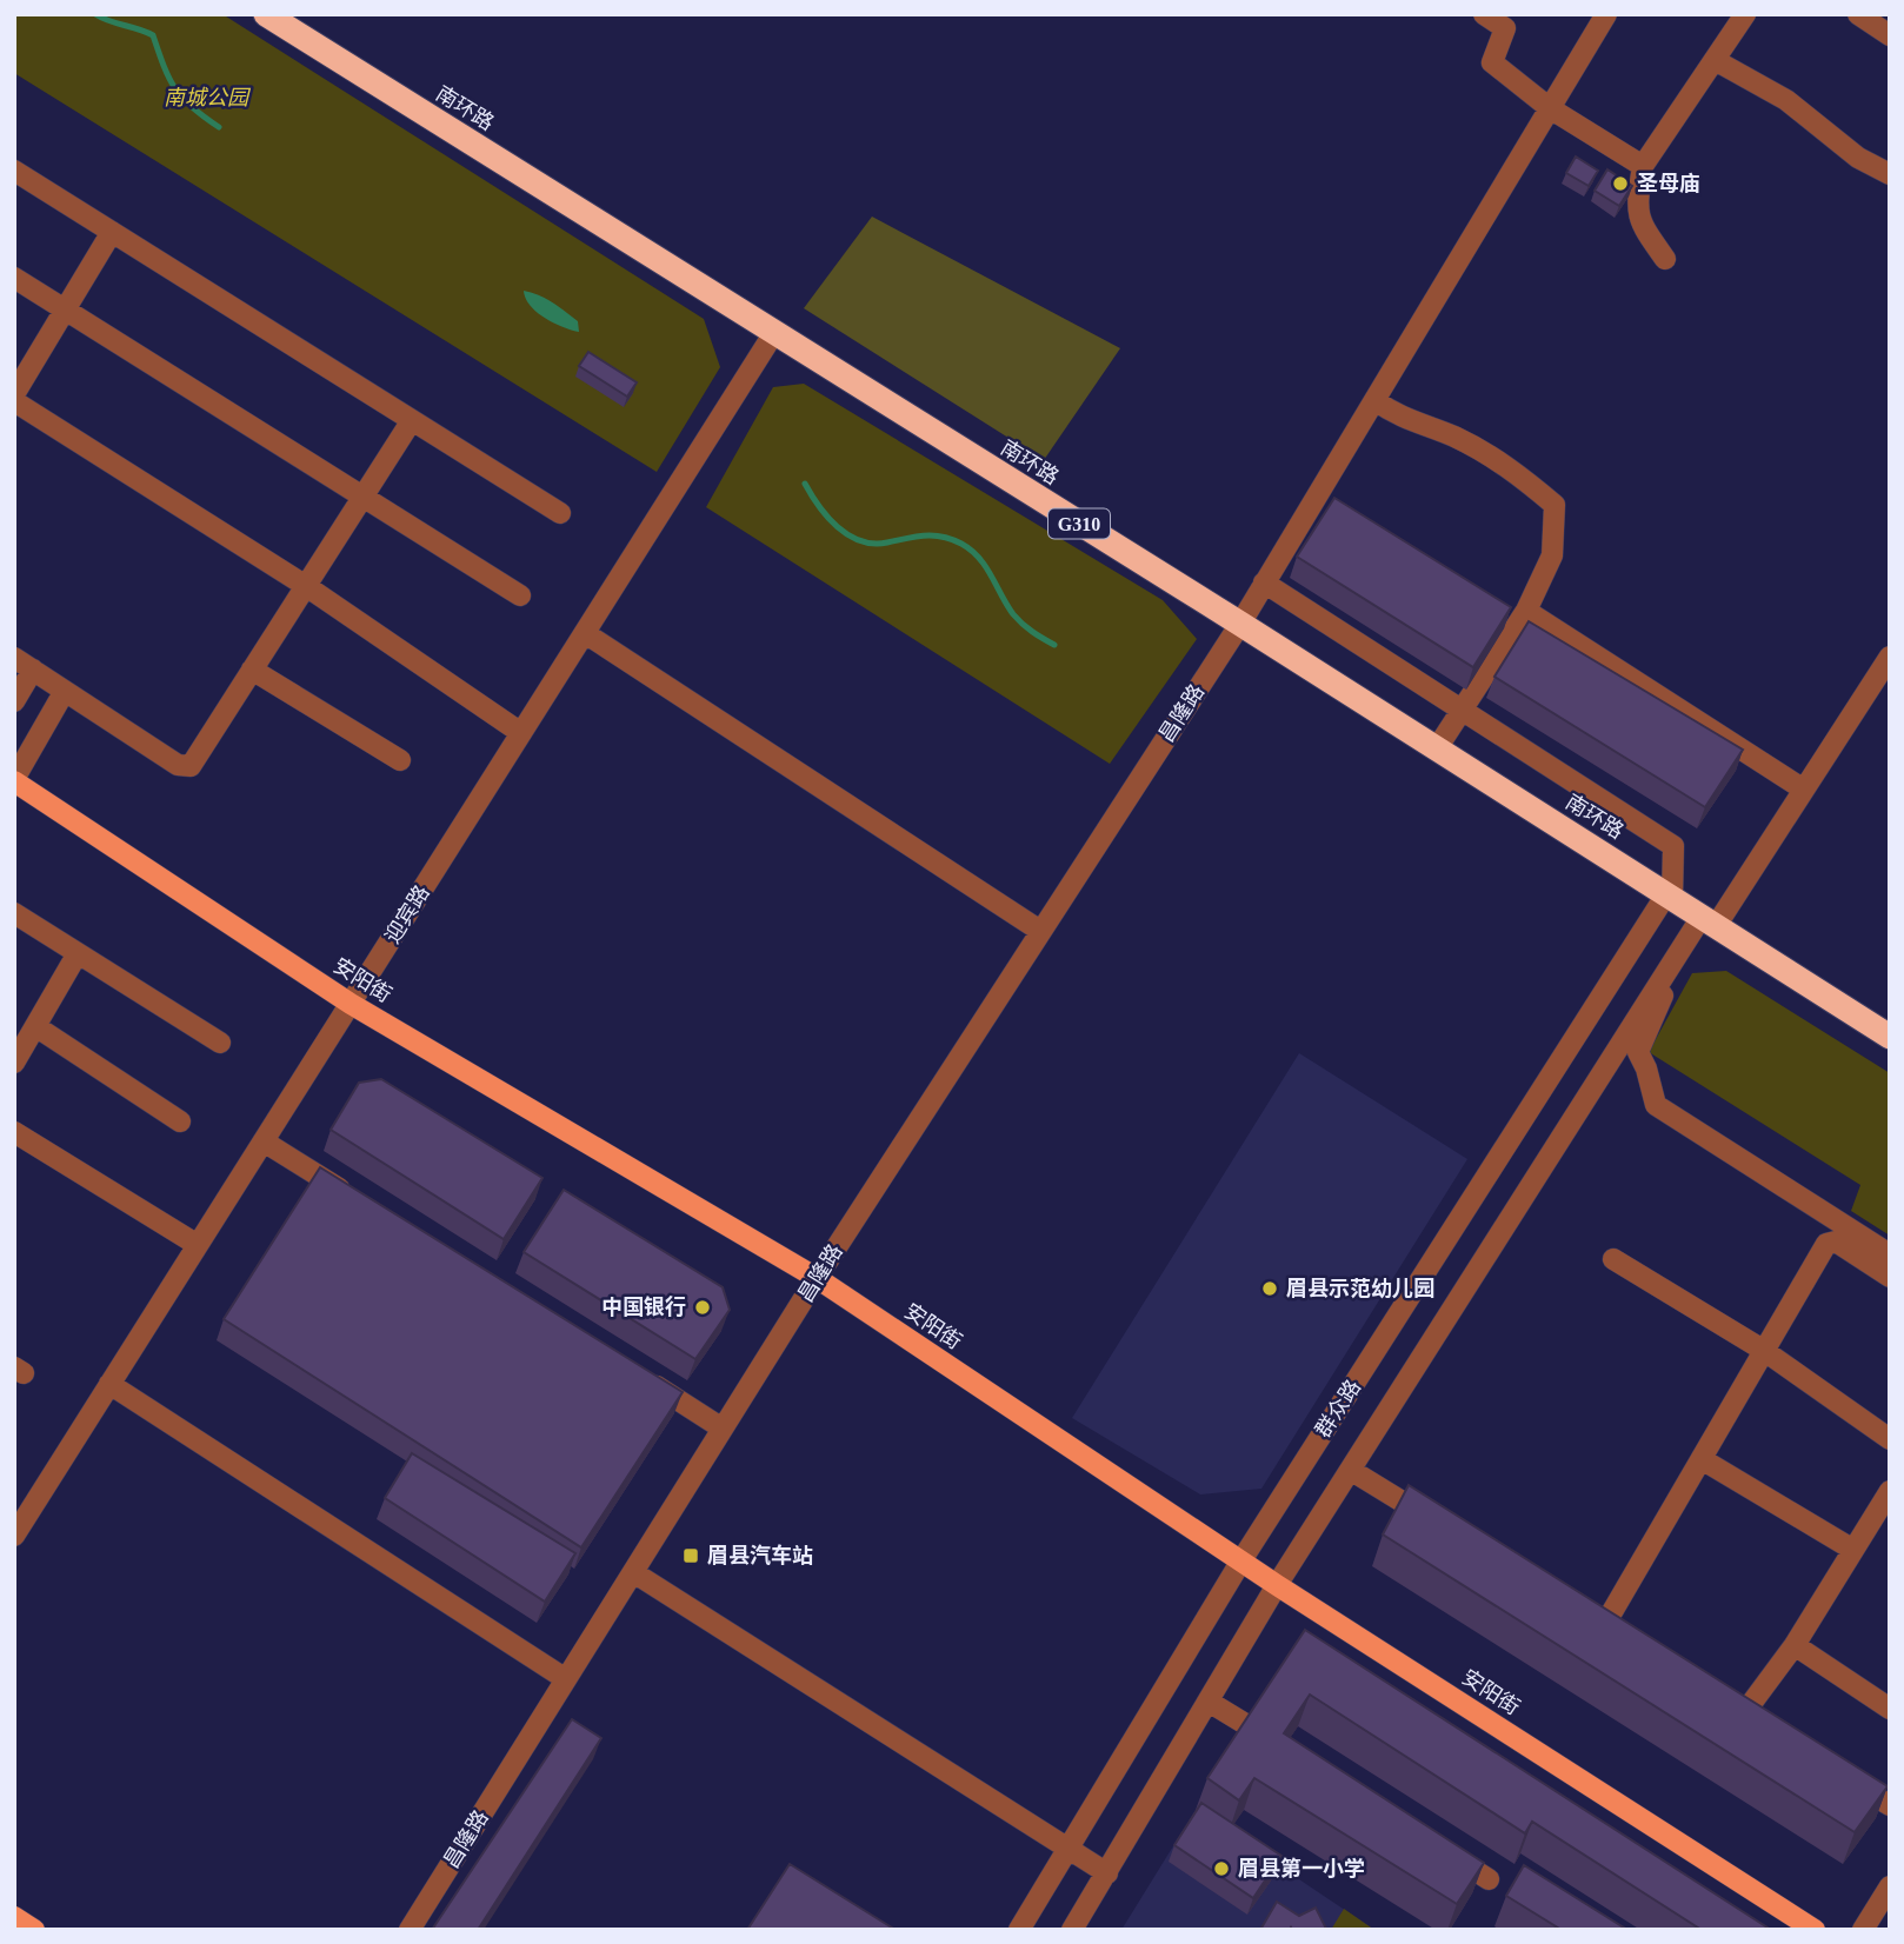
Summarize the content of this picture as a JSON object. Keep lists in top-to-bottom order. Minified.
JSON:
{"streets":{"highway":["南环路","G310"],"main road":["安阳街"],"street":["昌隆路","迎宾路","群众路"]},"crossings":[["南环路","昌隆路"],["南环路","迎宾路"],["南环路","群众路"],["昌隆路","安阳街"],["迎宾路","安阳街"],["安阳街","群众路"]],"parks":["南城公园"],"places":{"other":["圣母庙","眉县示范幼儿园","中国银行","眉县第一小学"],"transit":["眉县汽车站"]}}
